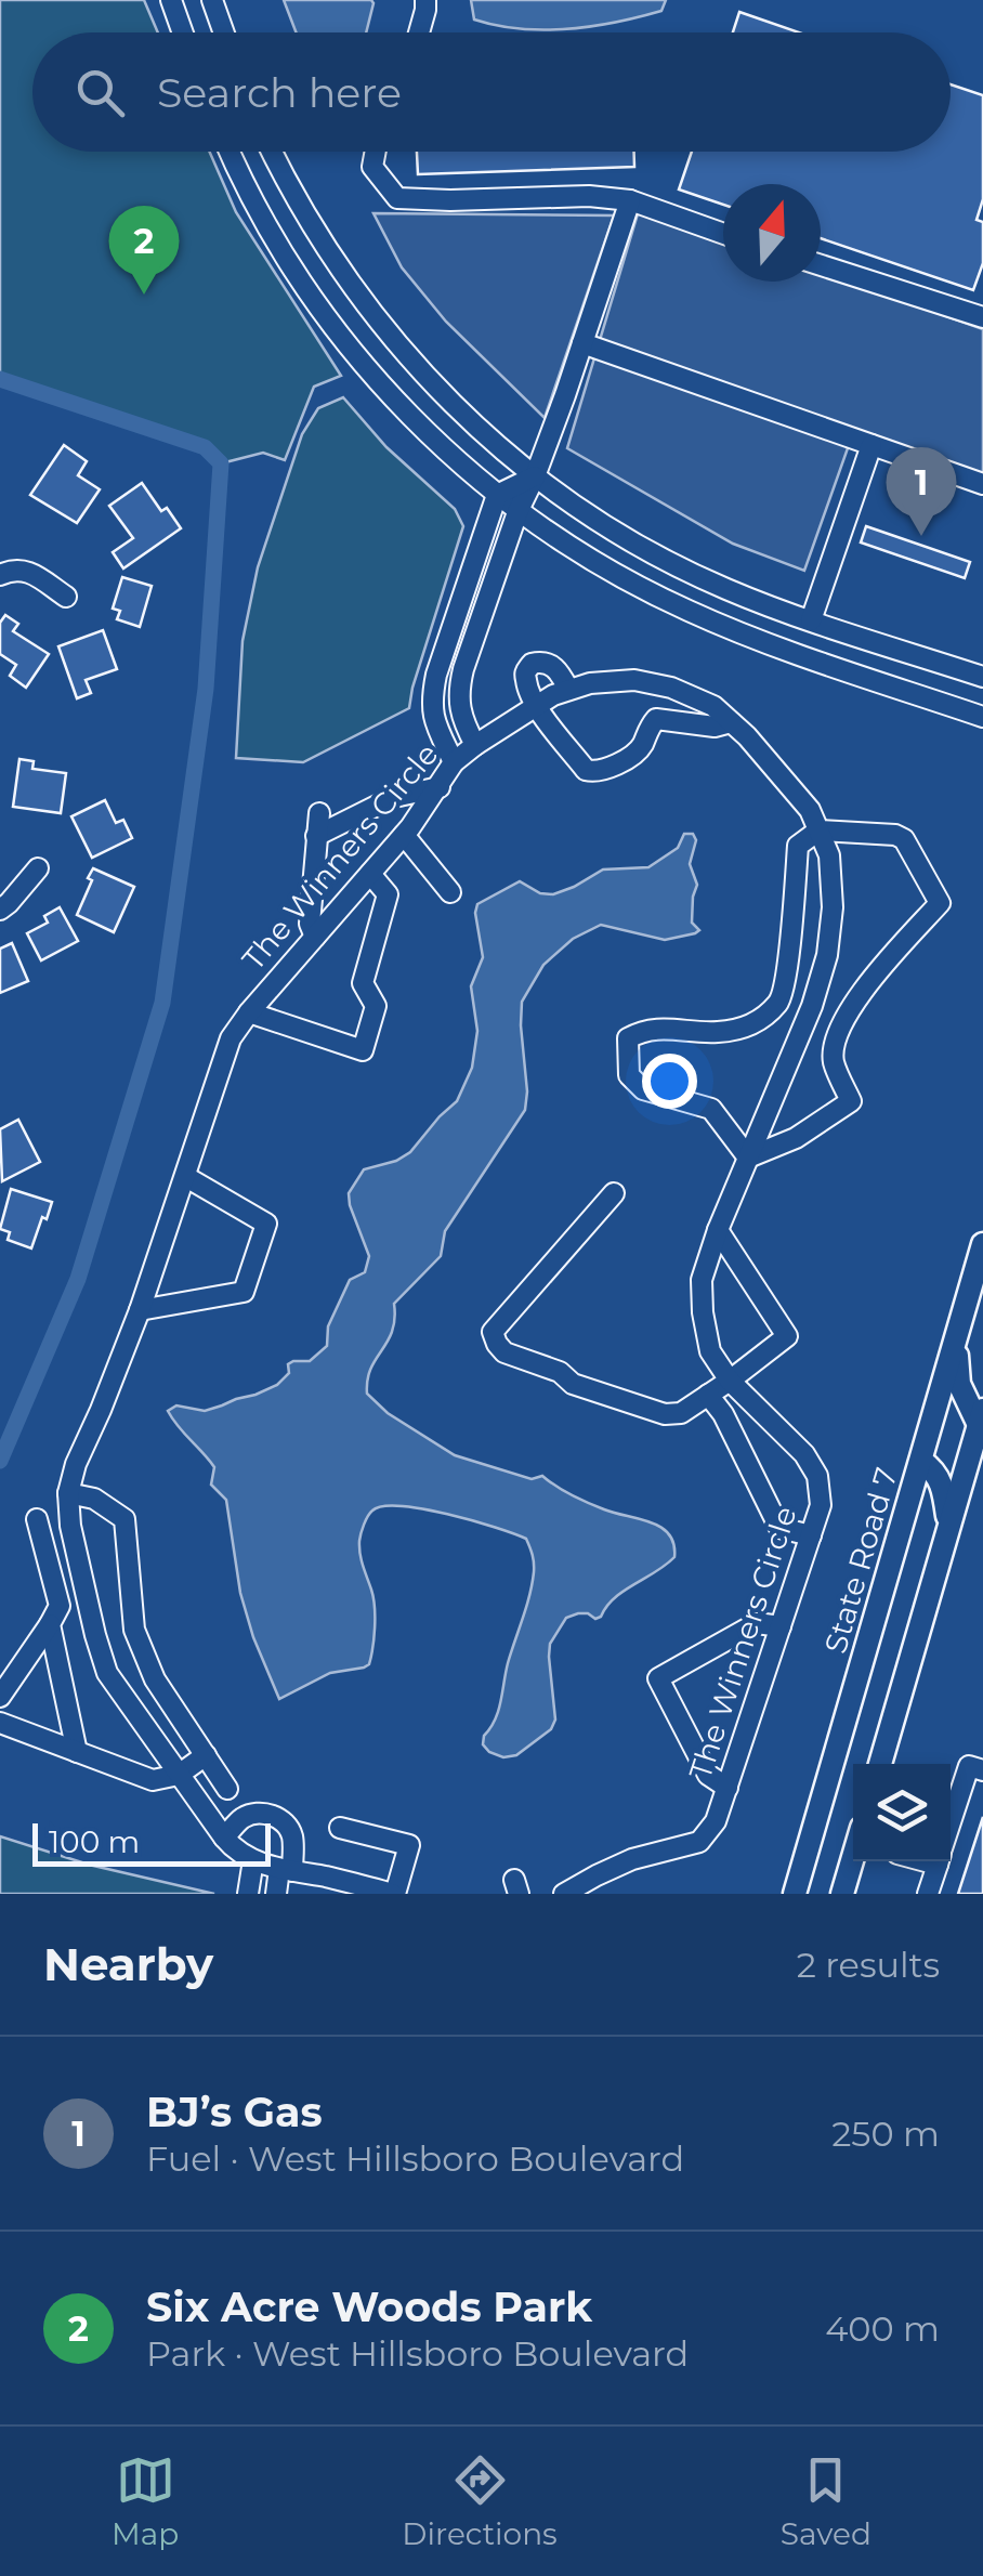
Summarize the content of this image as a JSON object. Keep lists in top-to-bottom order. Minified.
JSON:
{"streets":{"main road":["State Road 7"],"street":["The Winners Circle"]},"scale_bar":"100 m","north":"top","page":{"search":"Search here","pins":["2","1"],"scale":"100 m","heading":["Nearby","2 results"],"list":[{"mark":"1","name":"BJ’s Gas","note":"Fuel · West Hillsboro Boulevard","value":"250 m"},{"mark":"2","name":"Six Acre Woods Park","note":"Park · West Hillsboro Boulevard","value":"400 m"}],"nav":["Map","Directions","Saved"]}}
